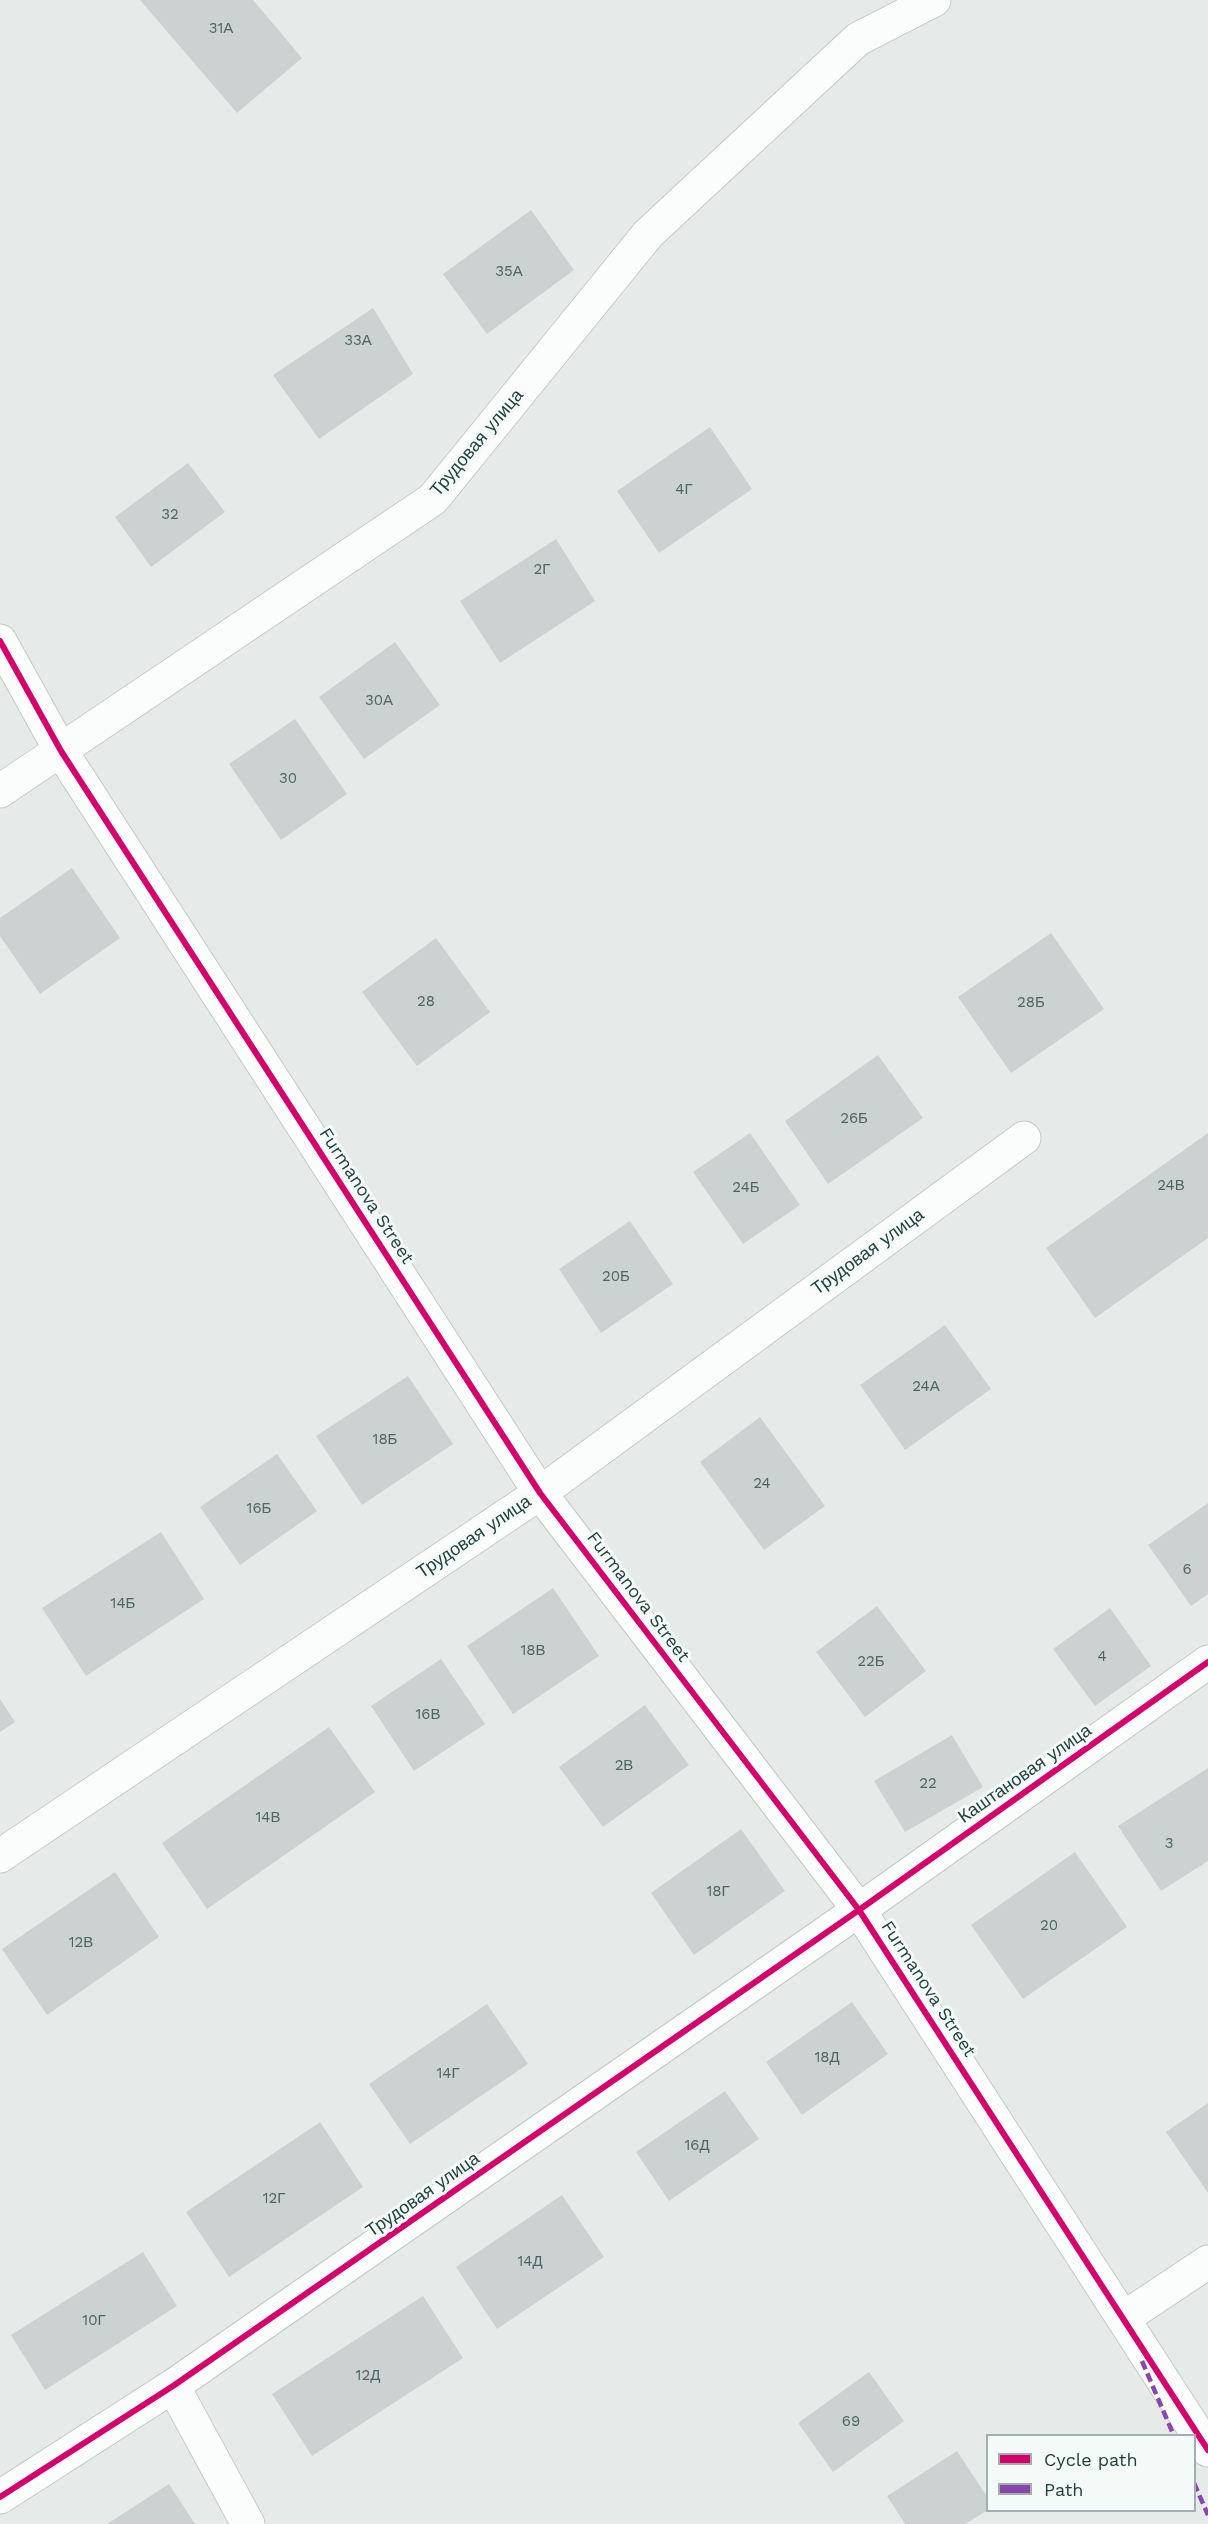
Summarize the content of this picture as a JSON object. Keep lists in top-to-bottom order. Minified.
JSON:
{"streets":{"street":["Трудовая улица","Furmanova Street","Каштановая улица"]},"crossings":[["Трудовая улица","Furmanova Street"],["Трудовая улица","Каштановая улица"],["Furmanova Street","Каштановая улица"]],"house_numbers":["31А","35А","33А","4Г","32","2Г","30А","30","28","28Б","26Б","24В","24Б","20Б","24А","18Б","24","16Б","6","14Б","18В","4","22Б","16В","2В","22","14В","3","18Г","20","12В","18Д","14Г","16Д","12Г","14Д","10Г","12Д","69"],"legend":["Cycle path","Path"]}
